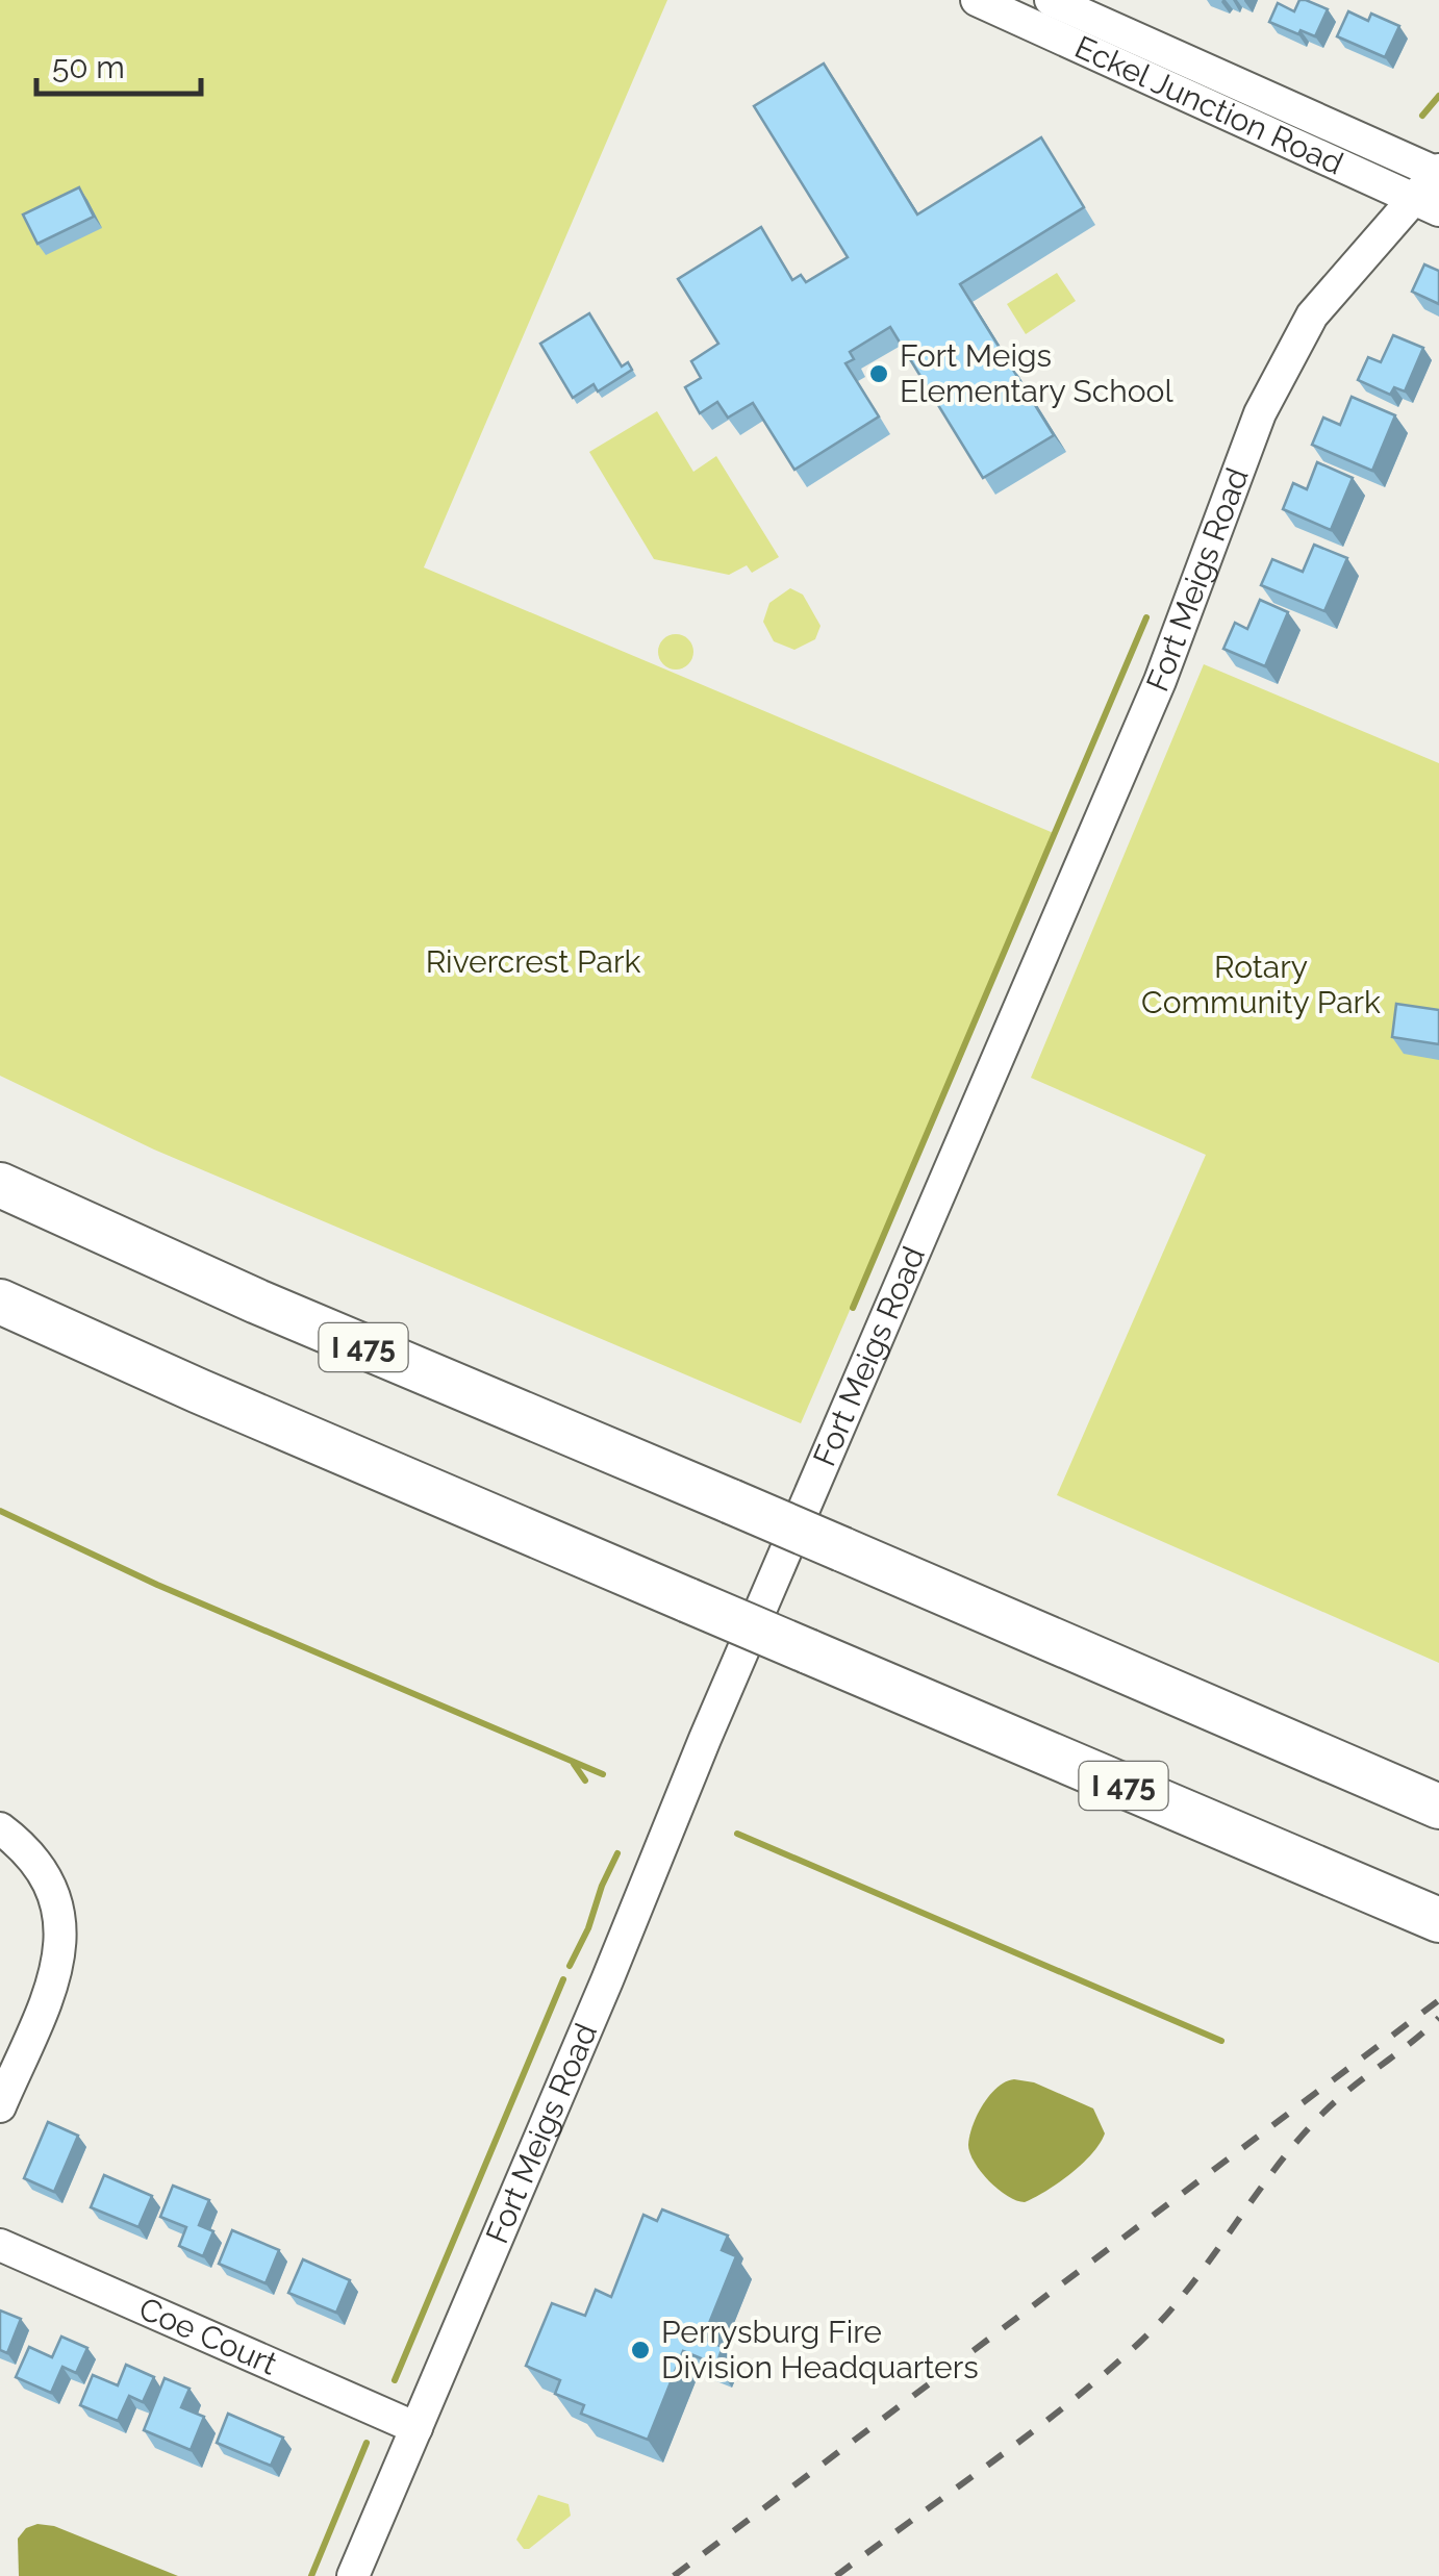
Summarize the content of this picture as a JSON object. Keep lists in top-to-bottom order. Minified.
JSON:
{"streets":{"highway":["I 475"],"street":["Eckel Junction Road","Fort Meigs Road","Coe Court"]},"crossings":[["Eckel Junction Road","Fort Meigs Road"],["Fort Meigs Road","Coe Court"]],"parks":["Rivercrest Park","Rotary Community Park"],"places":["Fort Meigs Elementary School","Perrysburg Fire Division Headquarters"],"scale_bar":"50 m"}
